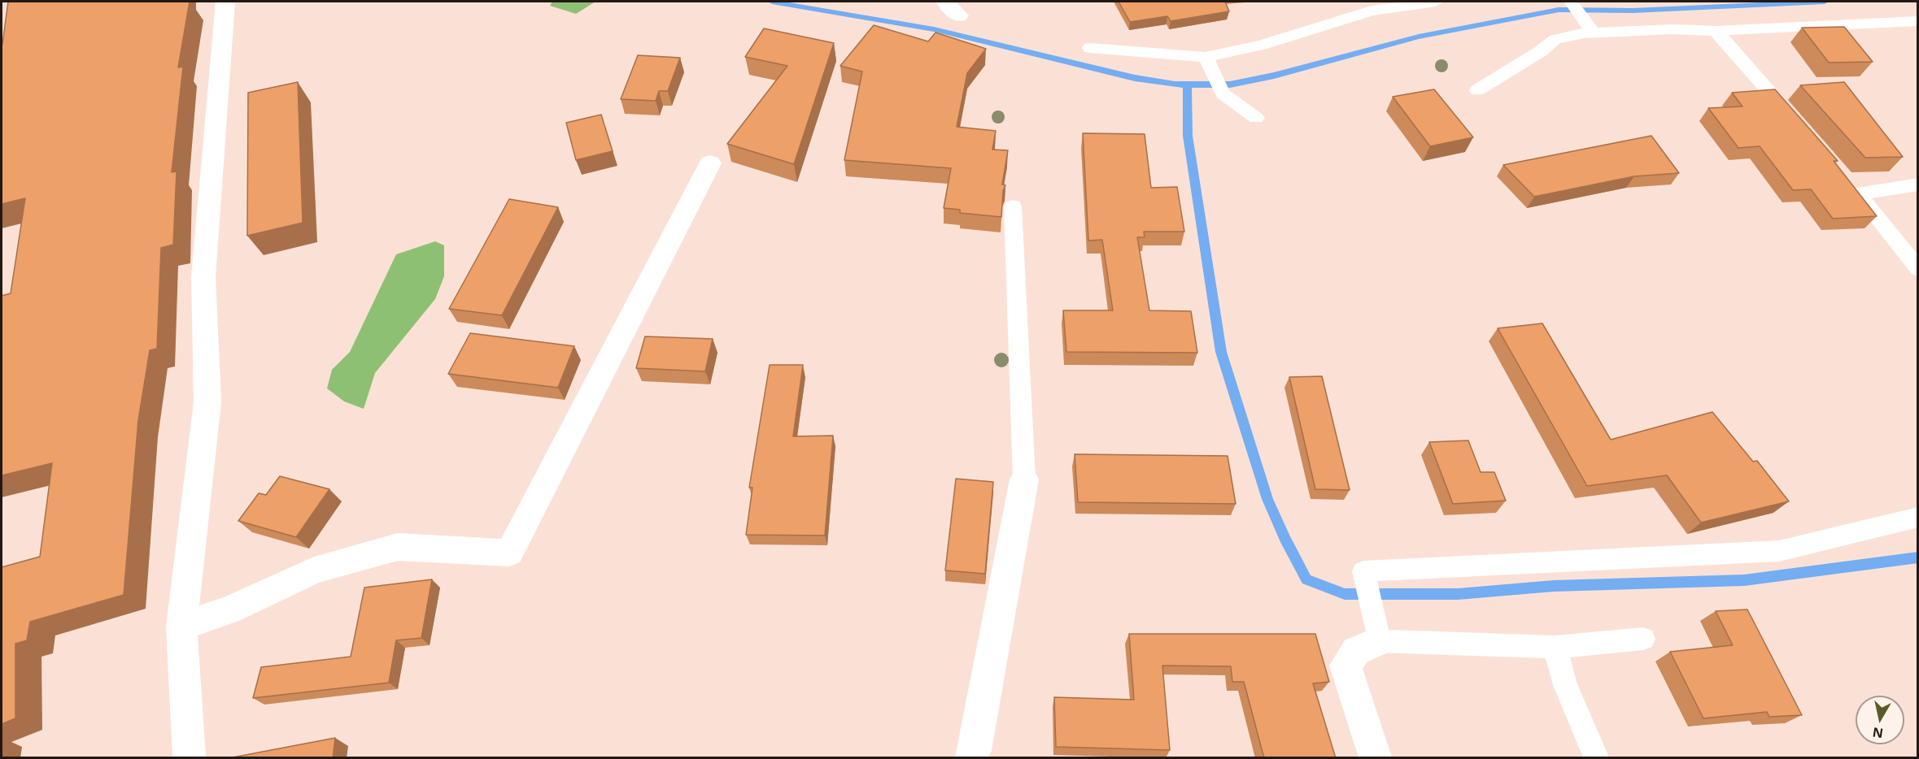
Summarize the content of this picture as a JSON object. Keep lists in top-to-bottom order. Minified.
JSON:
{"north":"bottom"}
